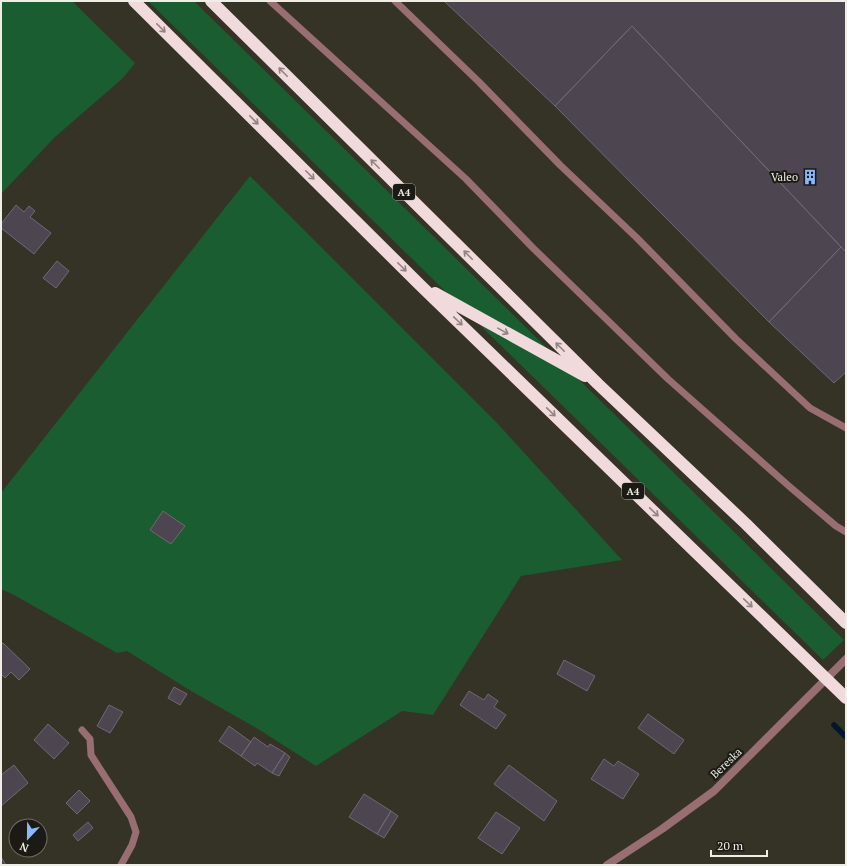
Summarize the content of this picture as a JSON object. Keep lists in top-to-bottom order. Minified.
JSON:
{"streets":{"highway":["A4"],"street":["Bereska"]},"places":{"building":["Valeo"]},"scale_bar":"20 m","north":"bottom"}
